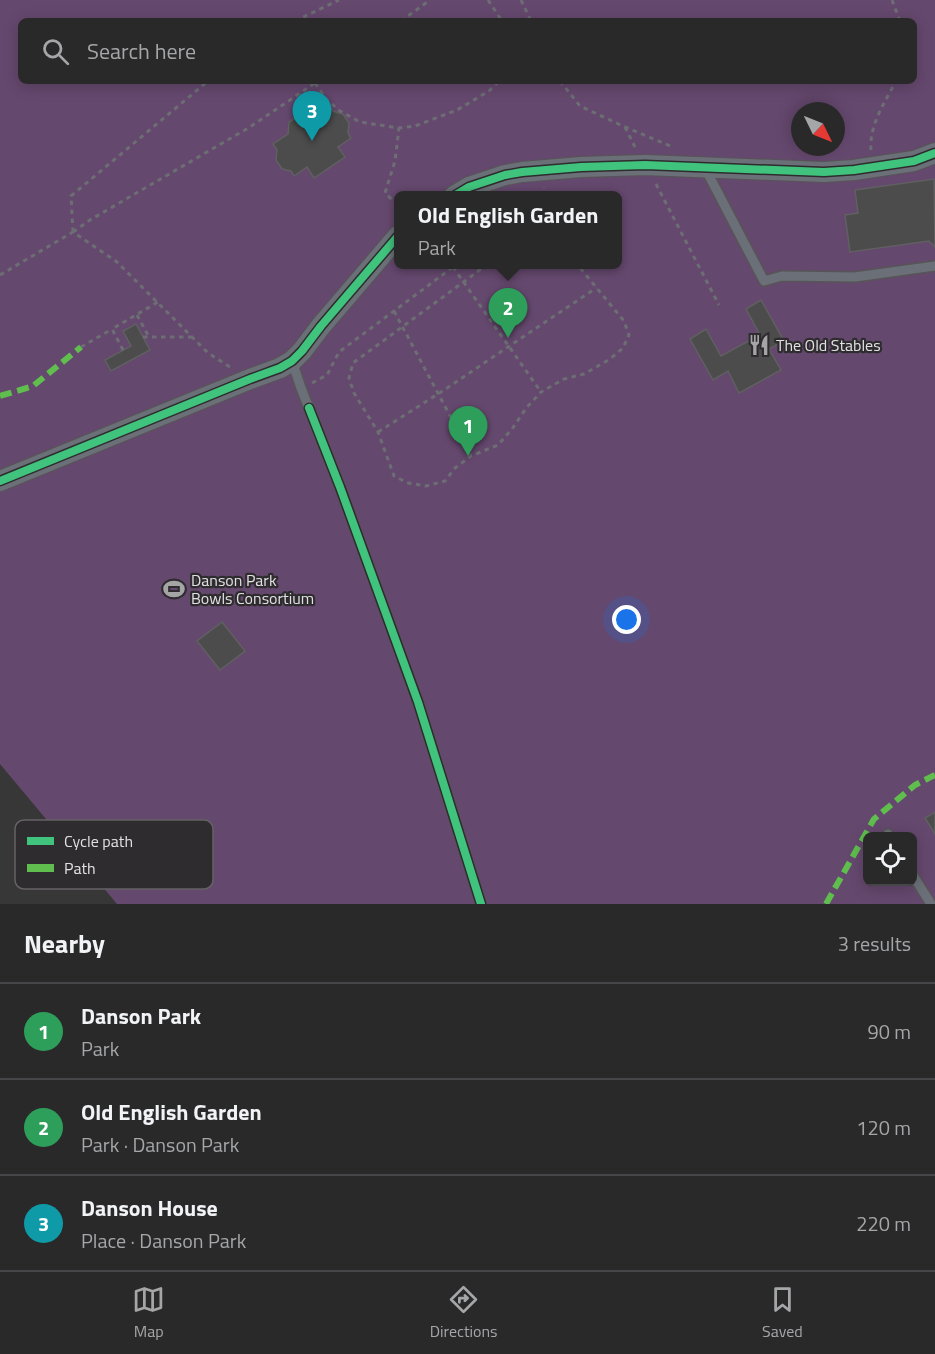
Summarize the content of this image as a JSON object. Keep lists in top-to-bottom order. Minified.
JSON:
{"places":{"restaurant":["The Old Stables"],"sports":["Danson Park Bowls Consortium"]},"legend":["Cycle path","Path"],"north":"bottom right","page":{"search":"Search here","pins":["3","2","1"],"popup":["Old English Garden","Park"],"heading":["Nearby","3 results"],"list":[{"mark":"1","name":"Danson Park","note":"Park","value":"90 m"},{"mark":"2","name":"Old English Garden","note":"Park · Danson Park","value":"120 m"},{"mark":"3","name":"Danson House","note":"Place · Danson Park","value":"220 m"}],"nav":["Map","Directions","Saved"]}}
